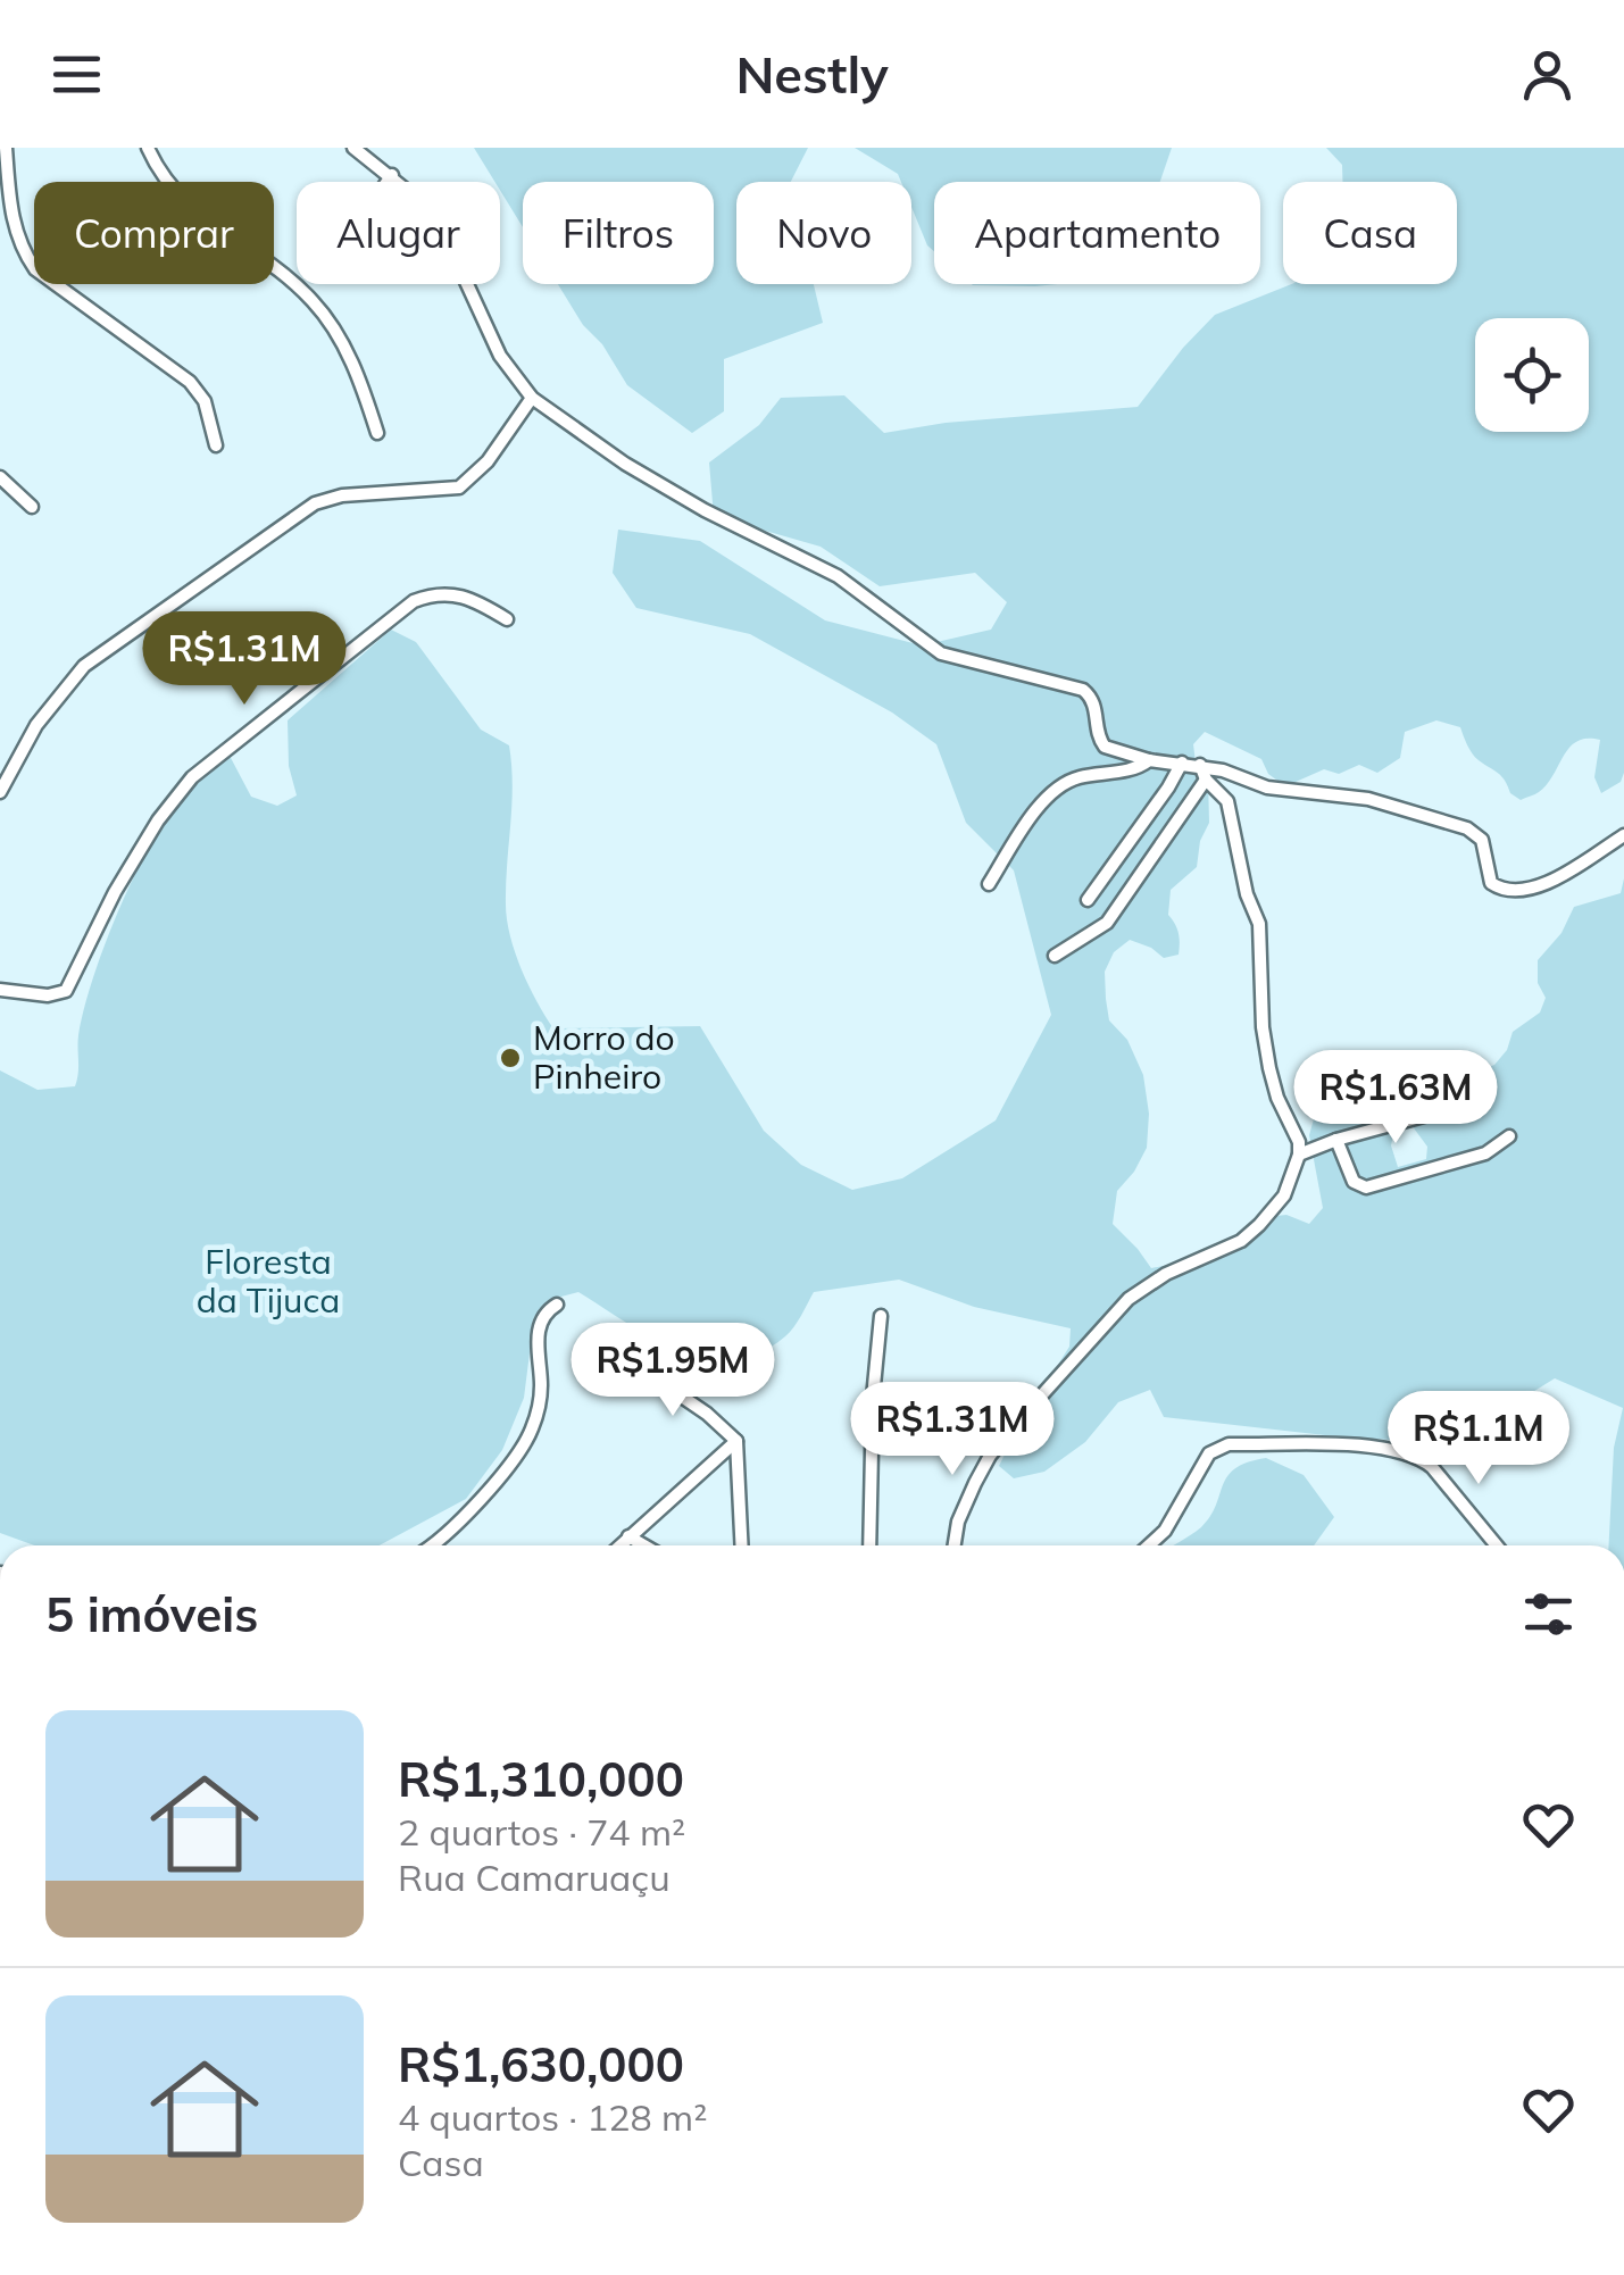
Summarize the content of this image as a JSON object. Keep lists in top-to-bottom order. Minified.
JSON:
{"parks":["Floresta da Tijuca"],"places":["Morro do Pinheiro"],"page":{"header":"Nestly","chip":["Comprar","Alugar","Filtros","Novo","Apartamento","Casa"],"price":["R$1.31M","R$1.63M","R$1.95M","R$1.31M","R$1.1M"],"heading":"5 imóveis","list":[{"name":"R$1,310,000","note":"2 quartos · 74 m² · Rua Camaruaçu"},{"name":"R$1,630,000","note":"4 quartos · 128 m² · Casa"}]}}
